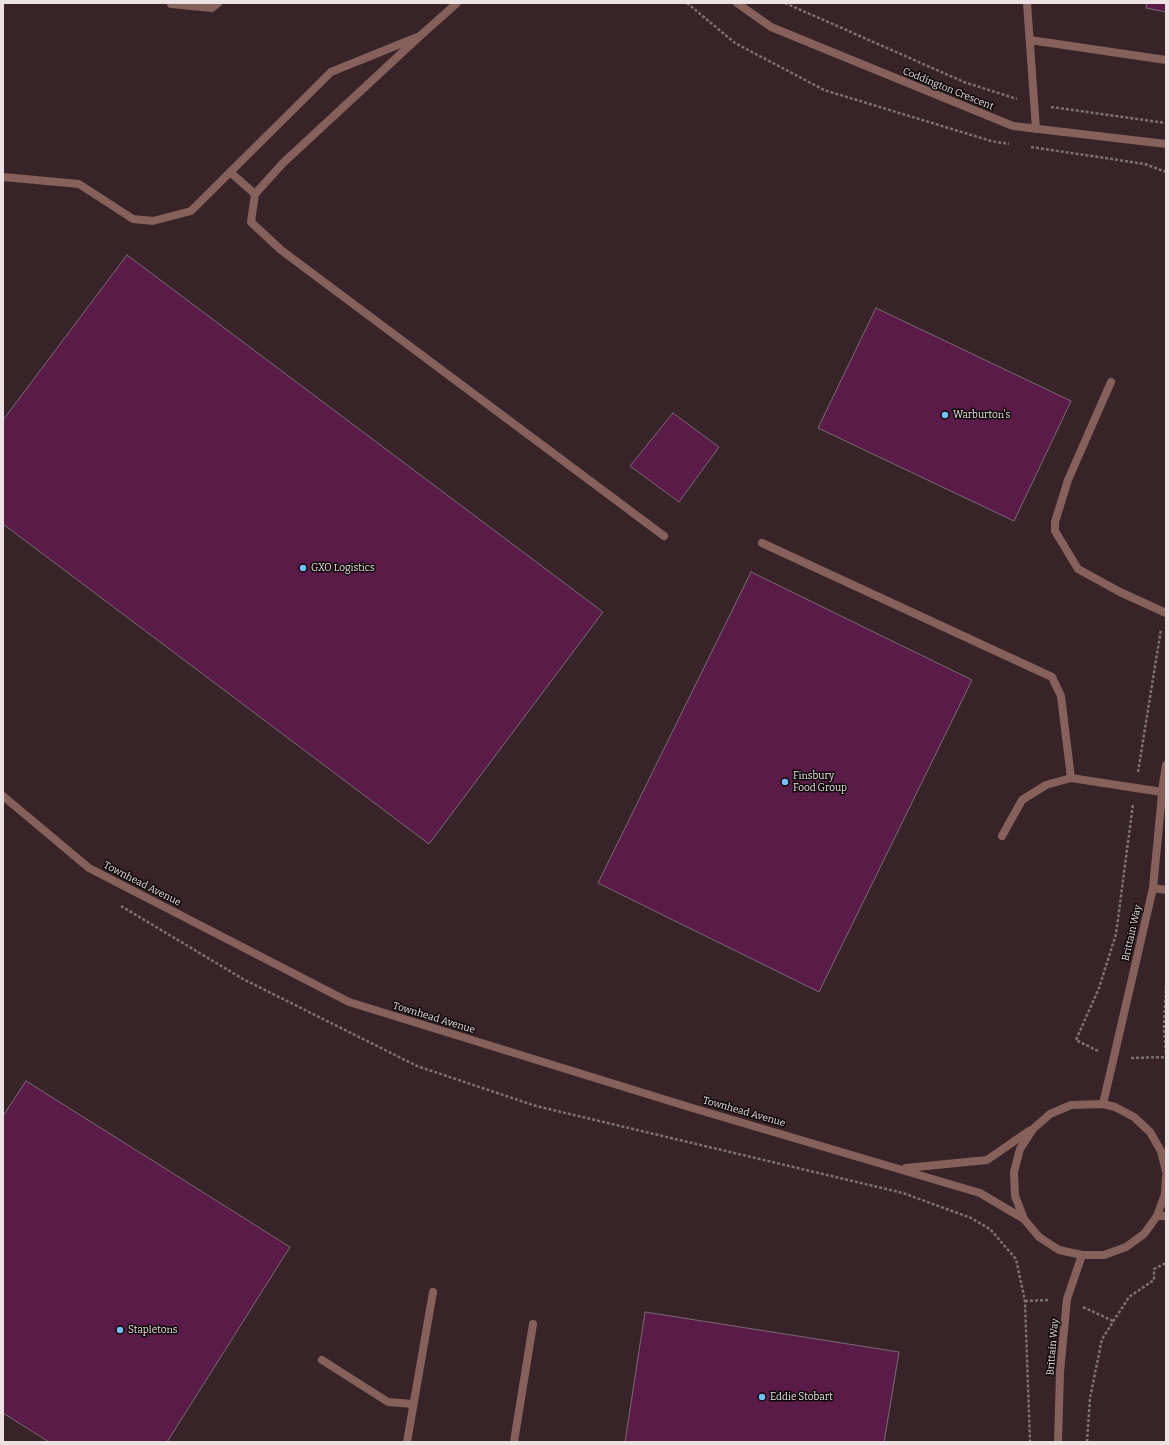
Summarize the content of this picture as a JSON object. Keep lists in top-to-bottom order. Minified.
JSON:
{"streets":{"street":["Coddington Crescent","Townhead Avenue","Brittain Way"]},"places":["Warburton's","GXO Logistics","Finsbury Food Group","Stapletons","Eddie Stobart"]}
